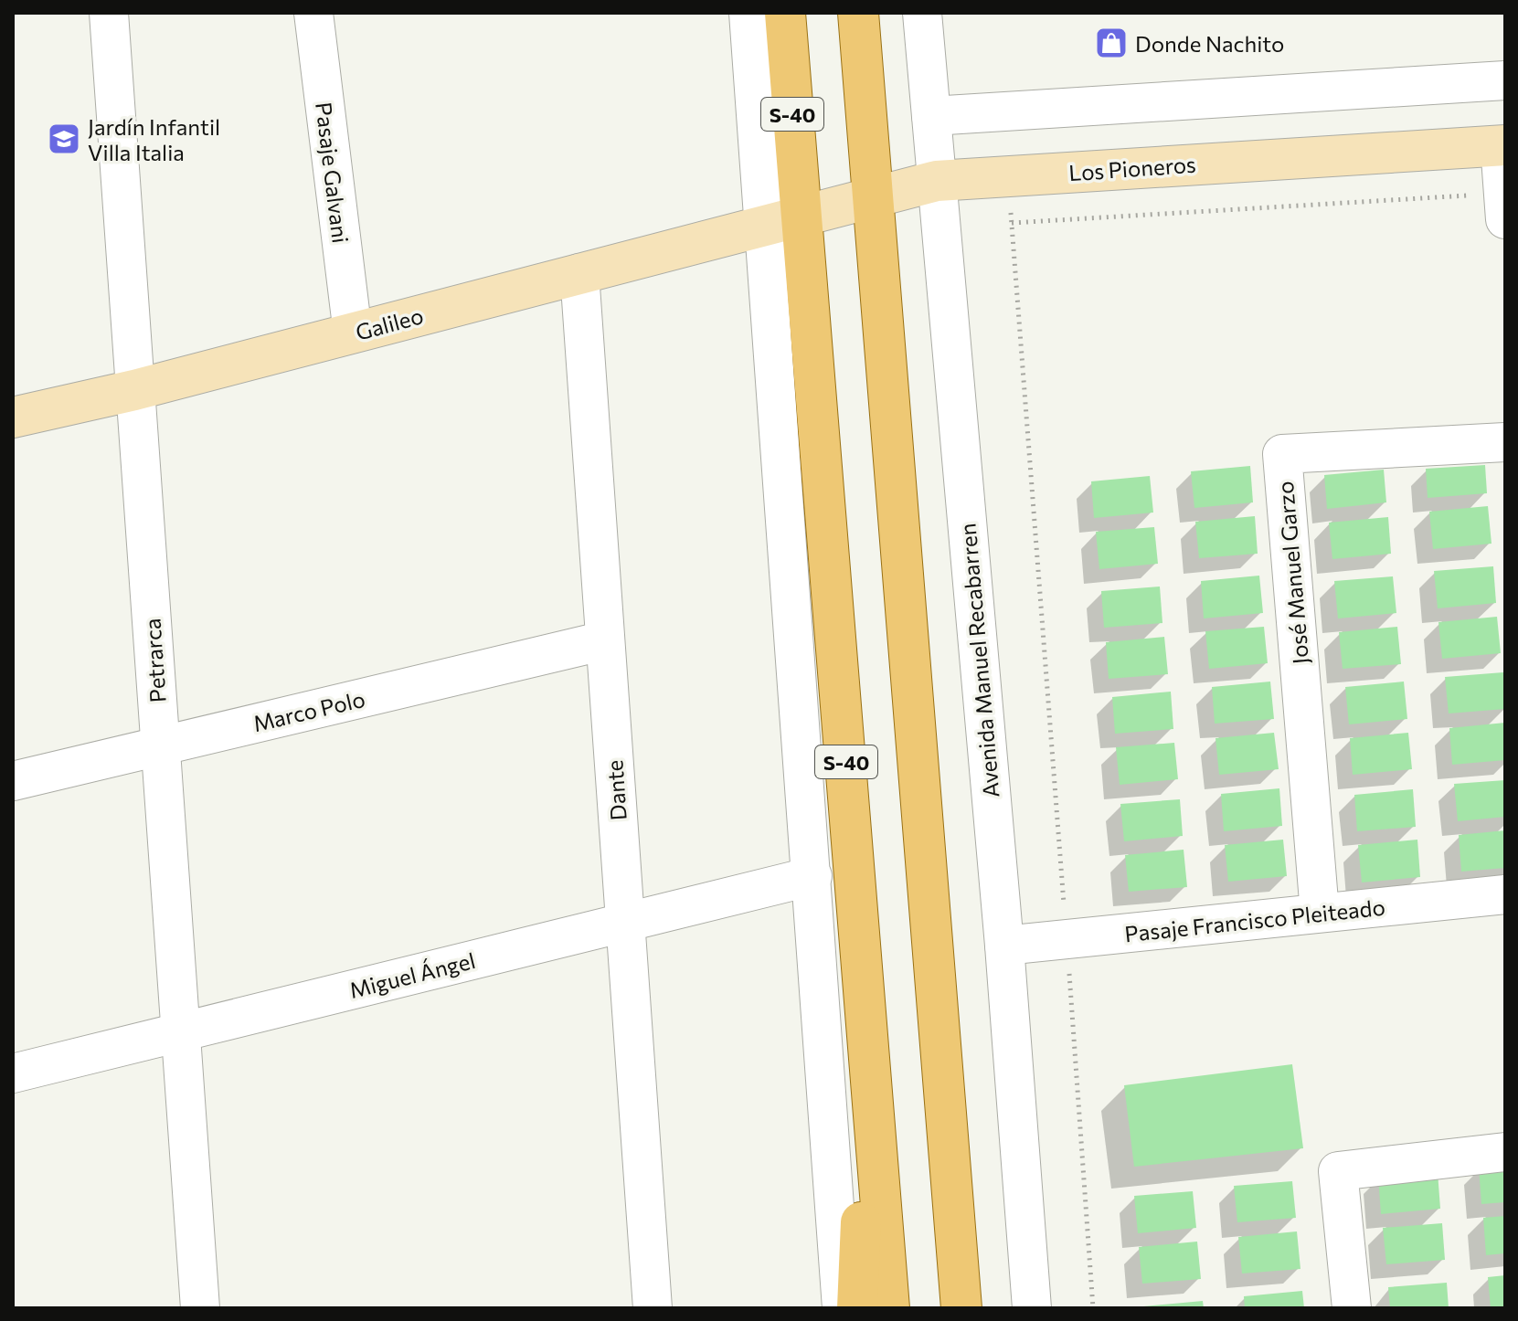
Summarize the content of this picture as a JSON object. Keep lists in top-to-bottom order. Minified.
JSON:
{"streets":{"main road":["S-40"],"street":["Los Pioneros","Pasaje Galvani","Galileo","José Manuel Garzo","Petrarca","Avenida Manuel Recabarren","Marco Polo","Dante","Pasaje Francisco Pleiteado","Miguel Ángel"]},"crossings":[["S-40","Los Pioneros"],["S-40","Galileo"],["Los Pioneros","Galileo"],["Los Pioneros","Avenida Manuel Recabarren"],["Pasaje Galvani","Galileo"],["Galileo","Petrarca"],["Galileo","Dante"],["José Manuel Garzo","Pasaje Francisco Pleiteado"],["Petrarca","Marco Polo"],["Petrarca","Miguel Ángel"],["Avenida Manuel Recabarren","Pasaje Francisco Pleiteado"],["Marco Polo","Dante"],["Dante","Miguel Ángel"]],"places":{"shop":["Donde Nachito"],"school or university":["Jardín Infantil Villa Italia"]}}
